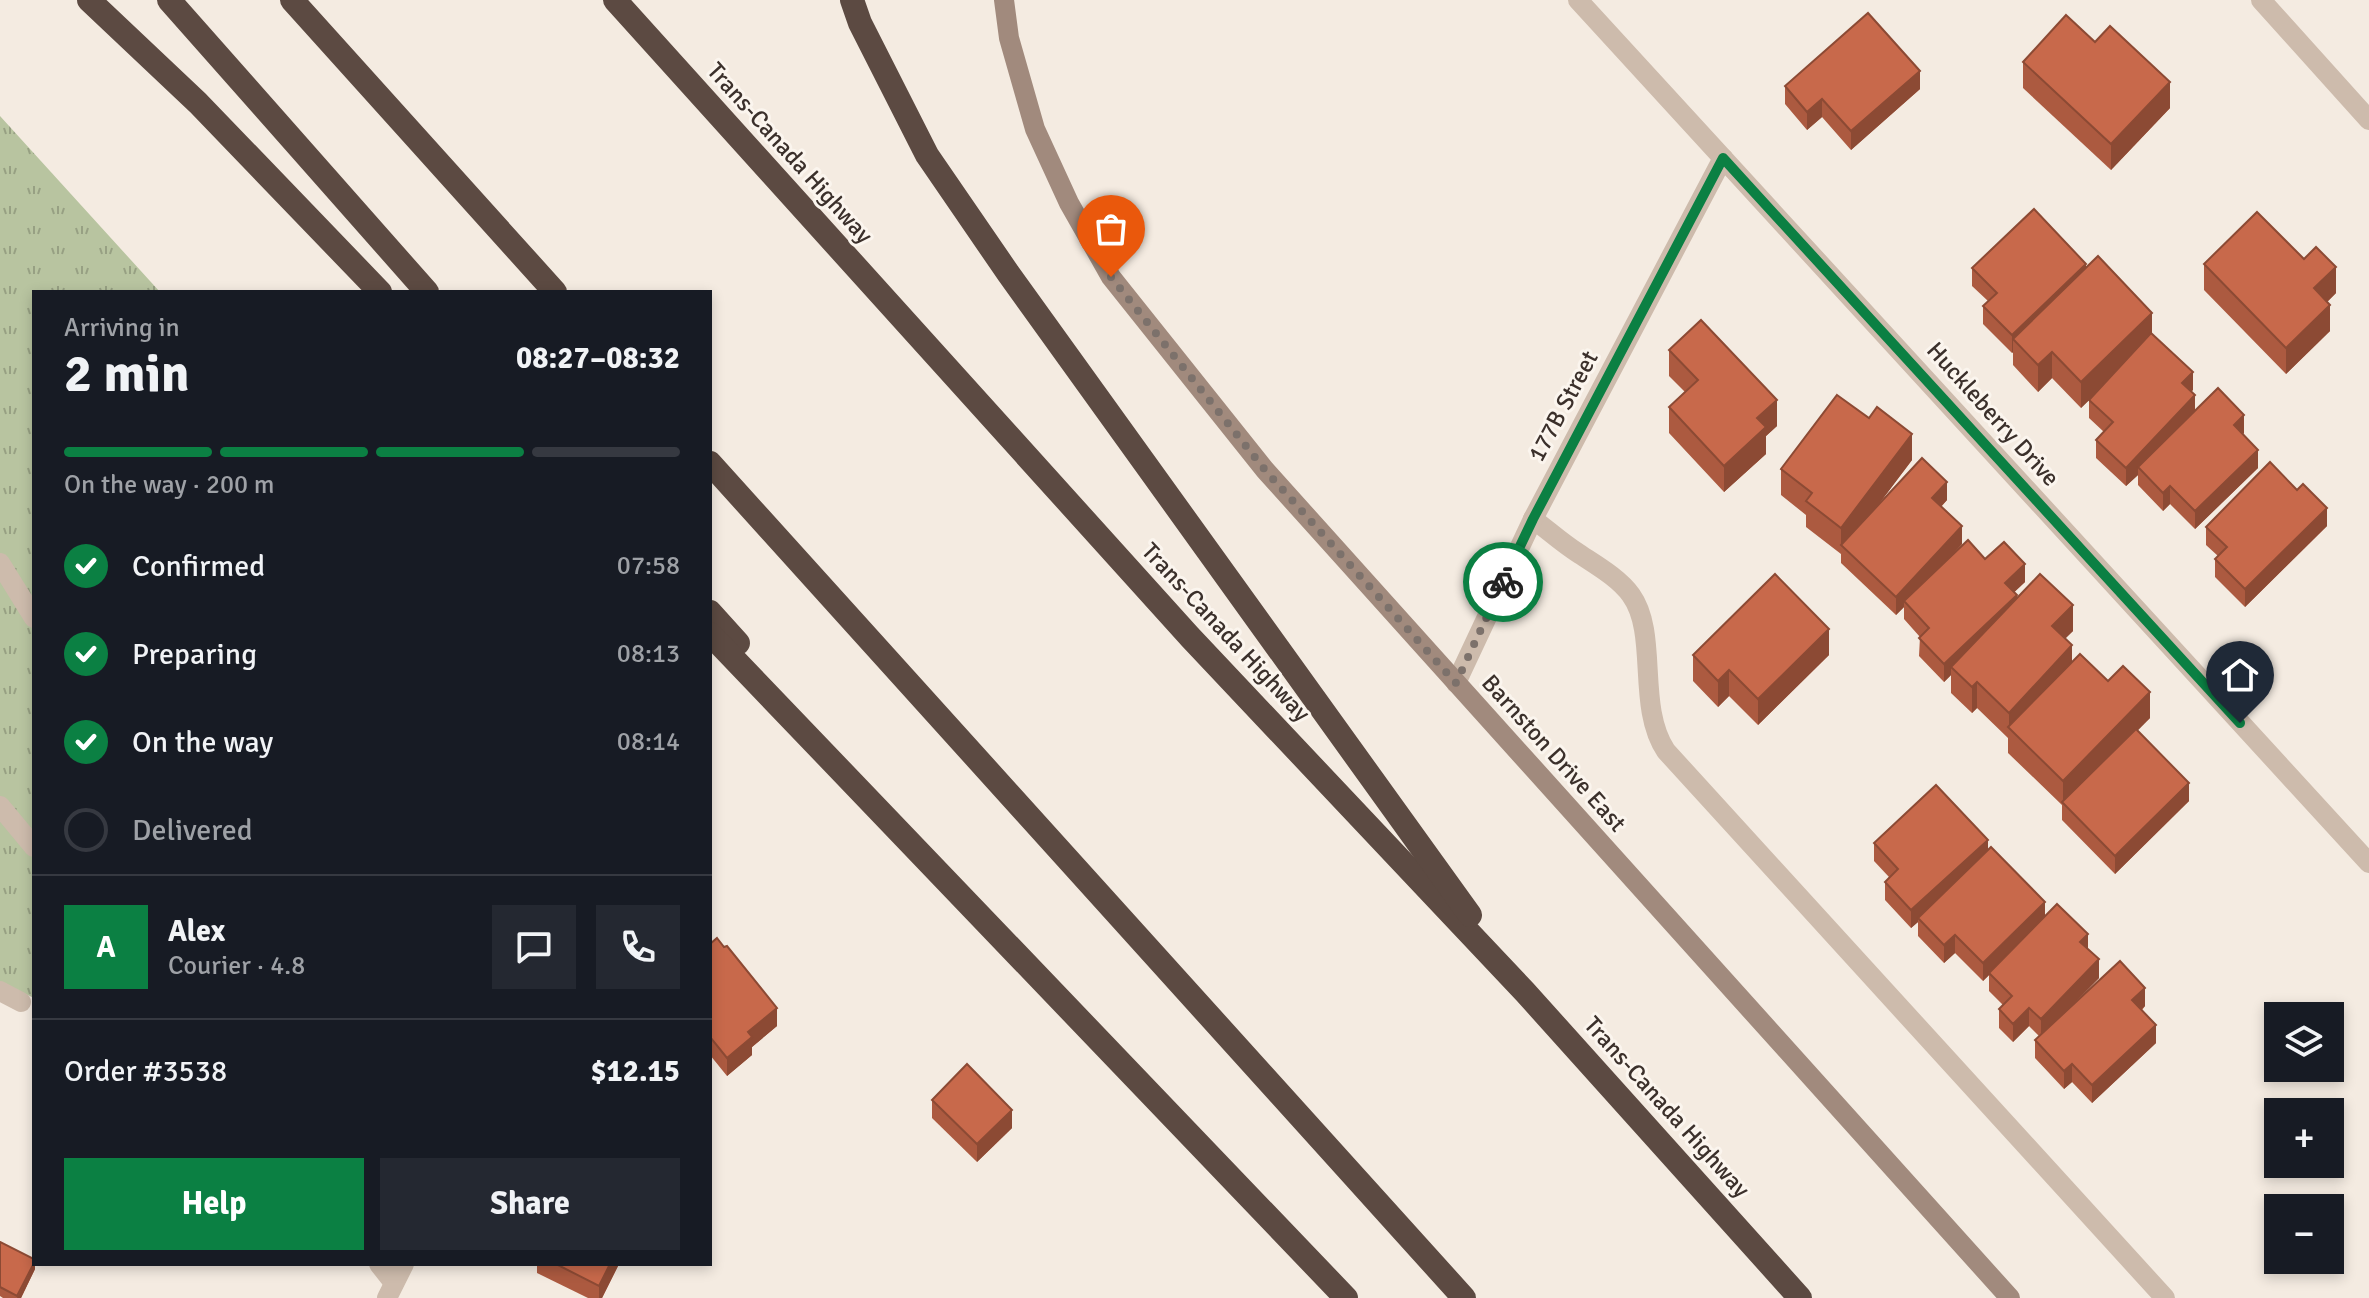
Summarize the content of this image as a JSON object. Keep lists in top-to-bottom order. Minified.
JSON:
{"streets":{"highway":["Trans-Canada Highway"],"street":["177B Street","Huckleberry Drive","Barnston Drive East"]},"crossings":[["177B Street","Huckleberry Drive"],["177B Street","Barnston Drive East"]],"page":{"heading":["2 min","Arriving in","08:27–08:32"],"panel":["Alex","Courier · 4.8","Order #3538","$12.15"],"bar":"On the way · 200 m","list":[["Confirmed","07:58"],["Preparing","08:13"],["On the way","08:14"],"Delivered"],"round":"A","map_buttons":["+","−"],"buttons":["Help","Share"]}}
